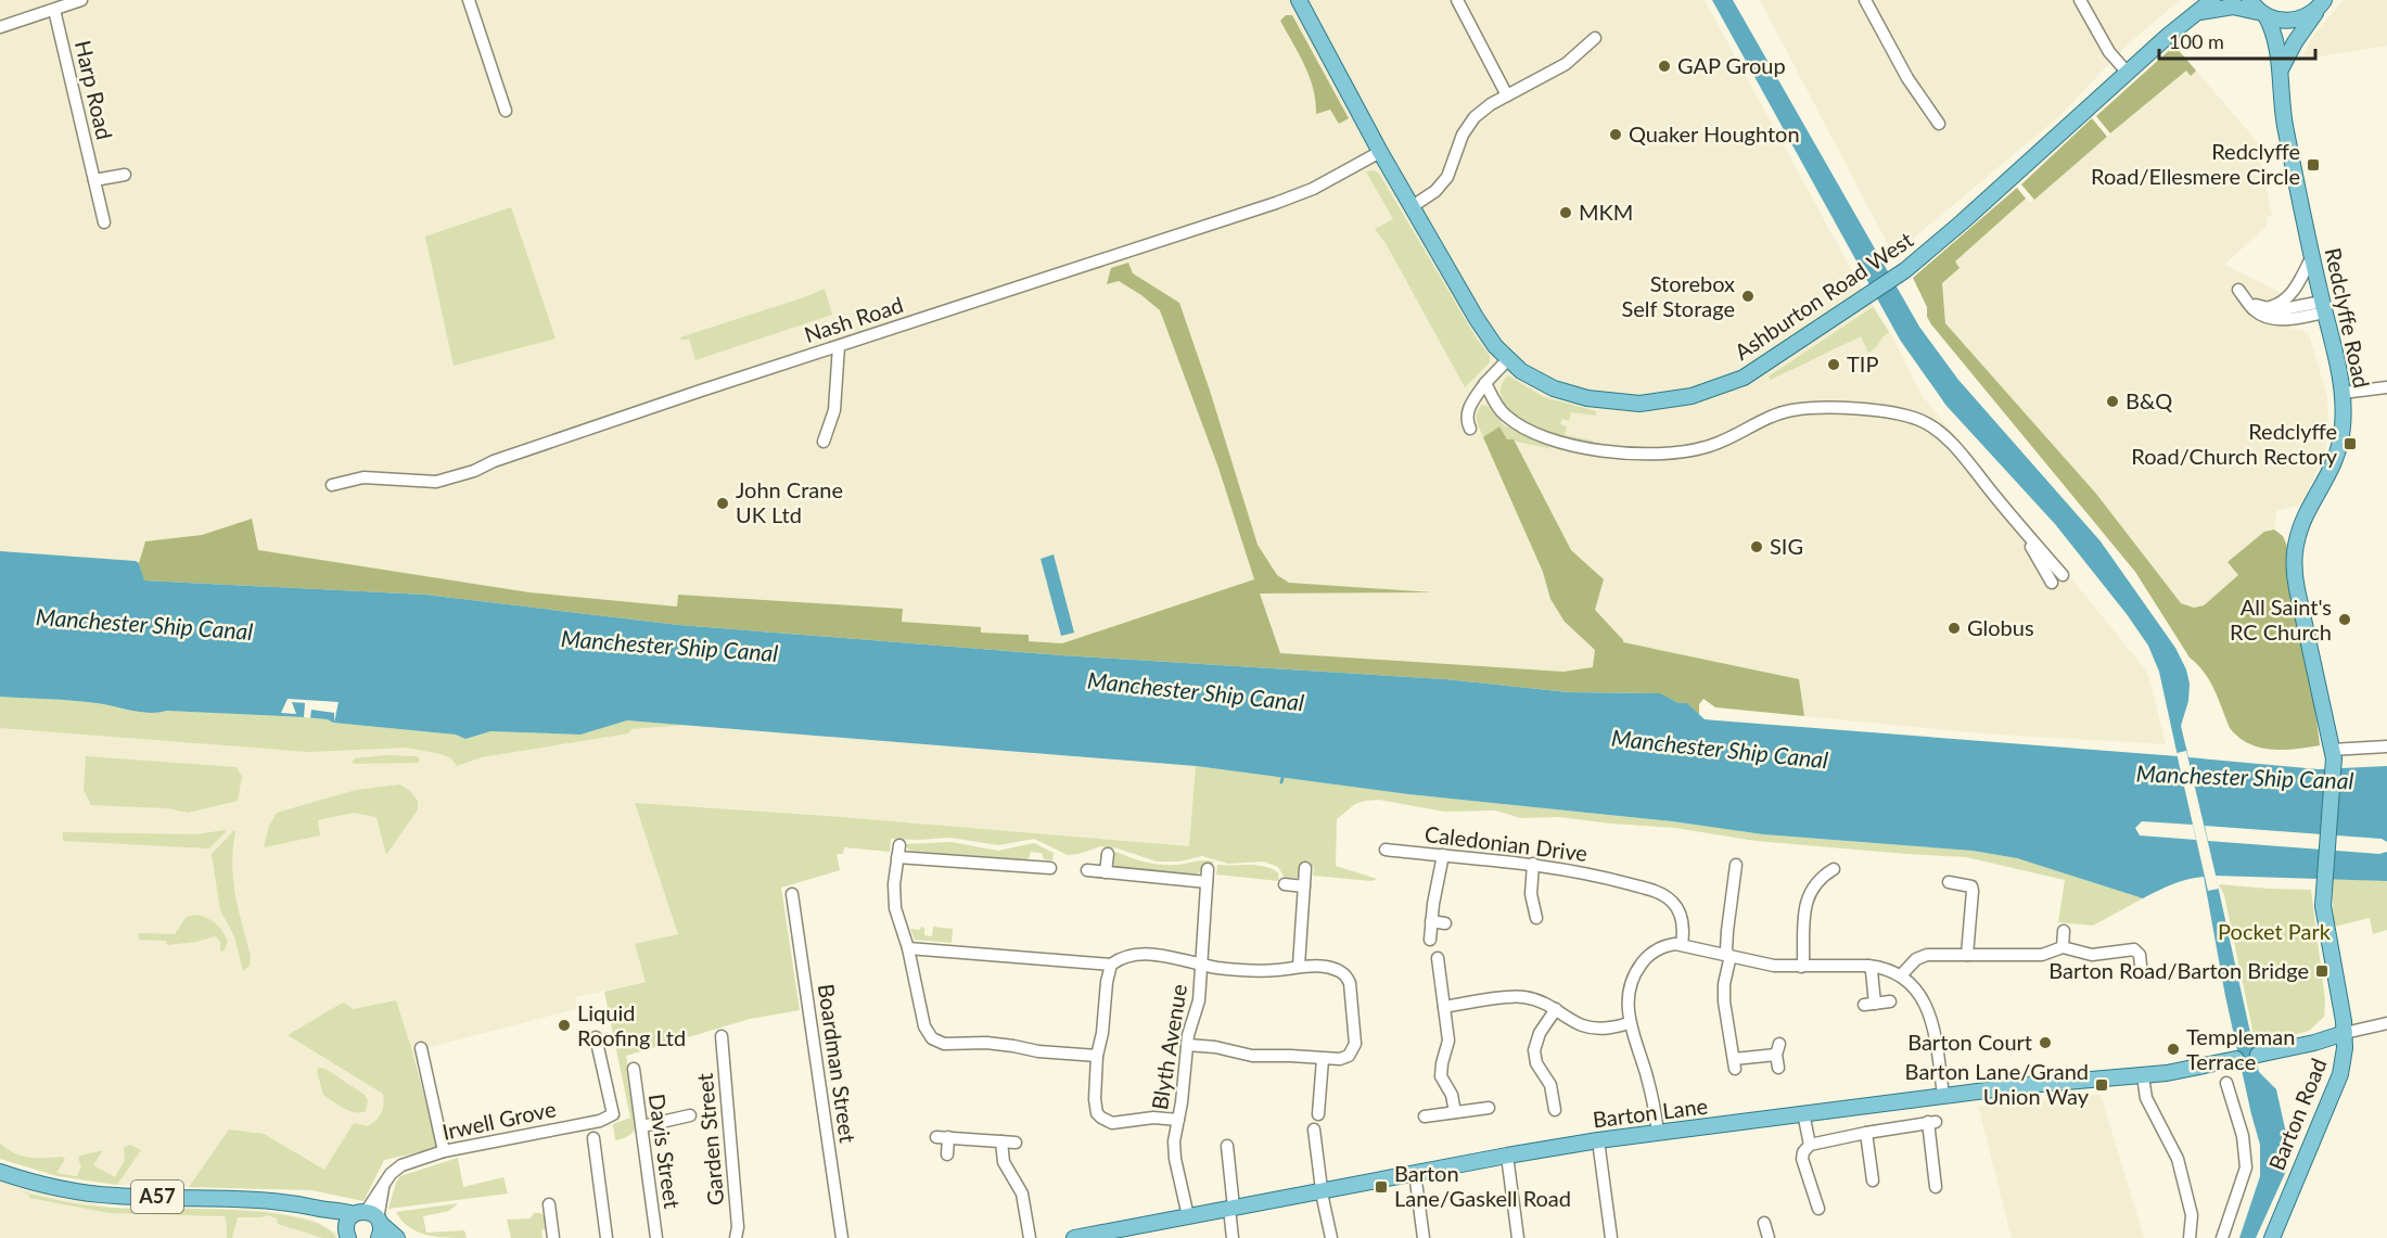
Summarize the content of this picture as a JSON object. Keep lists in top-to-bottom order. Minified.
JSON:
{"streets":{"main road":["Ashburton Road West","Redclyffe Road","Barton Lane","Barton Road","A57"],"street":["Harp Road","Nash Road","Caledonian Drive","Blyth Avenue","Boardman Street","Irwell Grove","Garden Street","Davis Street"]},"crossings":[["Ashburton Road West","Nash Road"],["Redclyffe Road","Barton Road"],["Blyth Avenue","Barton Lane"],["Irwell Grove","A57"]],"water":["Manchester Ship Canal"],"parks":["Pocket Park"],"places":{"other":["GAP Group","Quaker Houghton","MKM","Storebox Self Storage","TIP","B&Q","John Crane UK Ltd","SIG","All Saint's RC Church","Globus","Liquid Roofing Ltd","Barton Court","Templeman Terrace"],"transit":["Redclyffe Road/Ellesmere Circle","Redclyffe Road/Church Rectory","Barton Road/Barton Bridge","Barton Lane/Grand Union Way","Barton Lane/Gaskell Road"]},"scale_bar":"100 m"}
